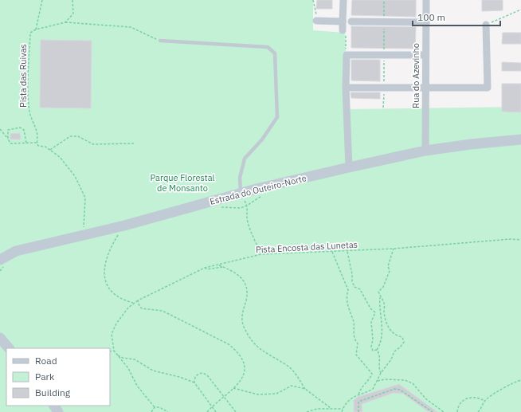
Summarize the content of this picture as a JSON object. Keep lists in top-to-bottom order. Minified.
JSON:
{"streets":{"street":["Rua do Azevinho","Estrada do Outeiro-Norte"],"path":["Pista das Ruivas","Pista Encosta das Lunetas"]},"crossings":[["Rua do Azevinho","Estrada do Outeiro-Norte"]],"parks":["Parque Florestal de Monsanto"],"legend":["Road","Park","Building"],"scale_bar":"100 m"}
